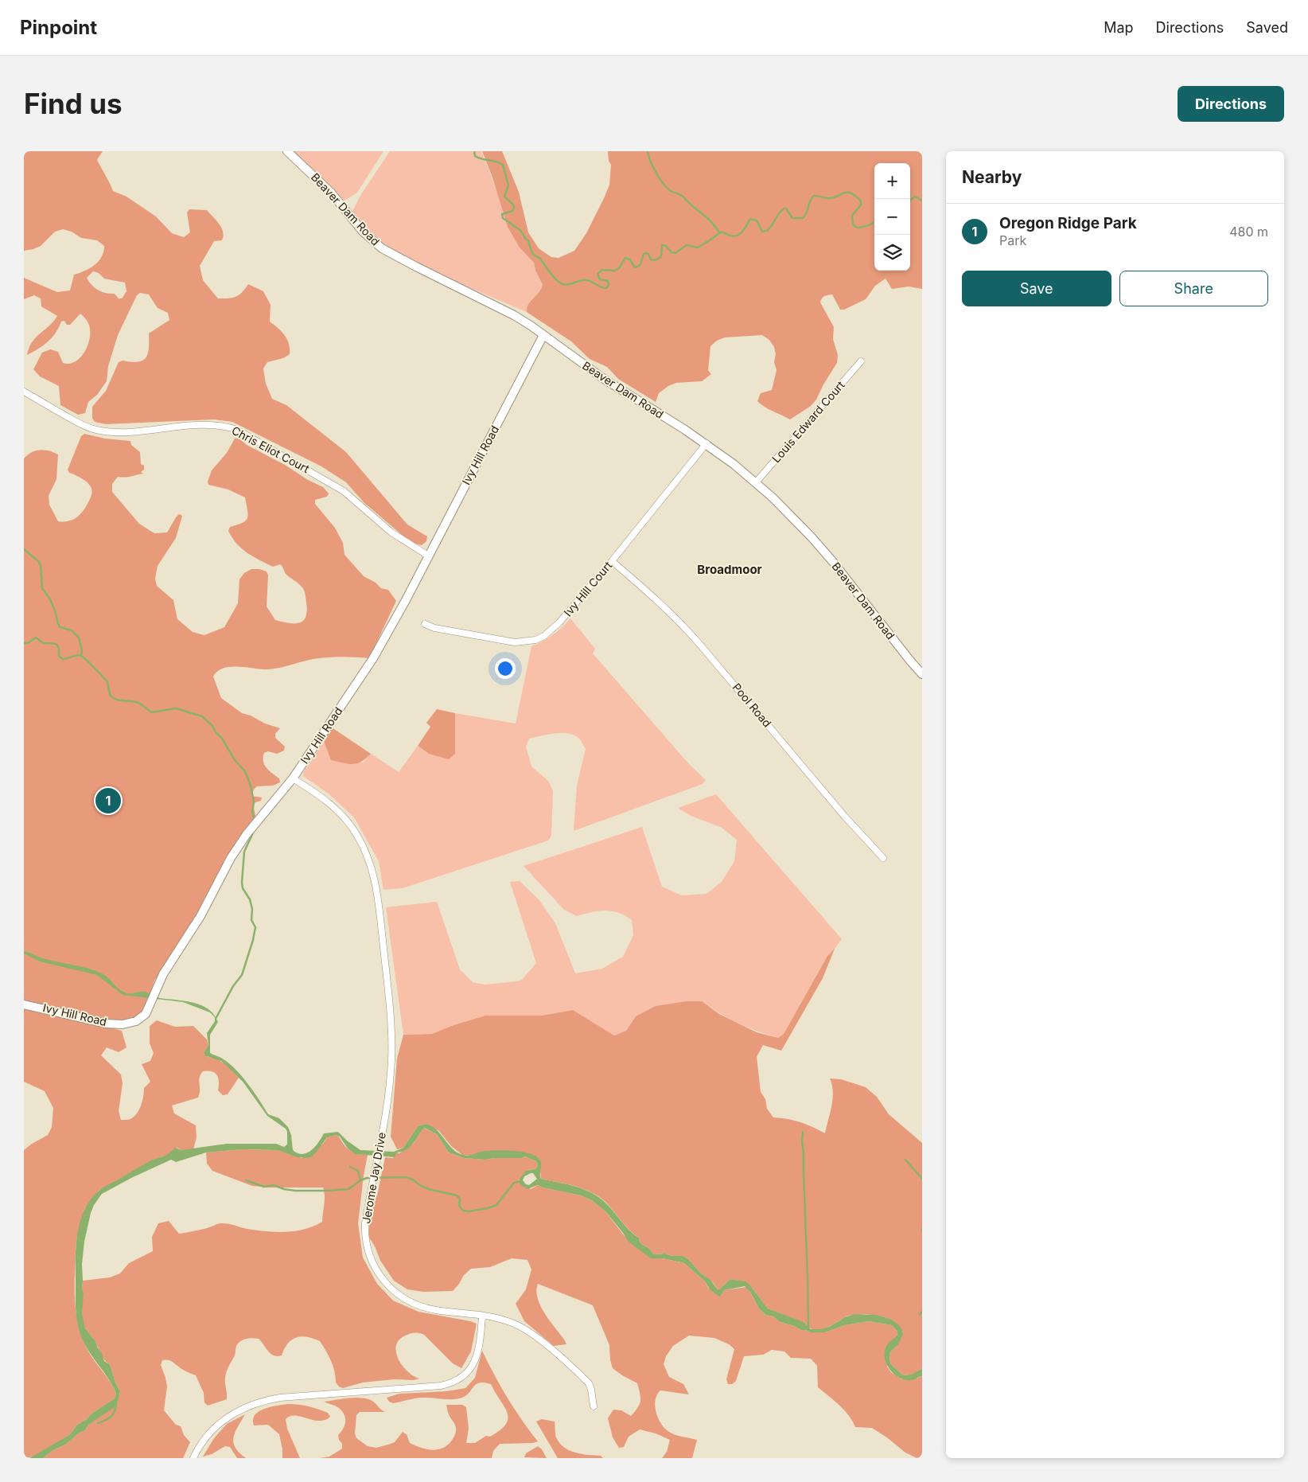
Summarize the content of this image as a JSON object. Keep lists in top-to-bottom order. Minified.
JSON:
{"streets":{"street":["Beaver Dam Road","Louis Edward Court","Chris Eliot Court","Ivy Hill Road","Ivy Hill Court","Pool Road","Jerome Jay Drive"]},"crossings":[["Beaver Dam Road","Louis Edward Court"],["Beaver Dam Road","Ivy Hill Road"],["Beaver Dam Road","Ivy Hill Court"],["Chris Eliot Court","Ivy Hill Road"],["Ivy Hill Road","Jerome Jay Drive"],["Ivy Hill Court","Pool Road"]],"districts":["Broadmoor"],"page":{"header":"Pinpoint","nav":["Map","Directions","Saved"],"buttons":["Directions",["Save","Share"]],"title":"Find us","heading":"Nearby","map_buttons":["+","−"],"list":[{"mark":"1","name":"Oregon Ridge Park","note":"Park","value":"480 m"}],"pins":"1"}}
